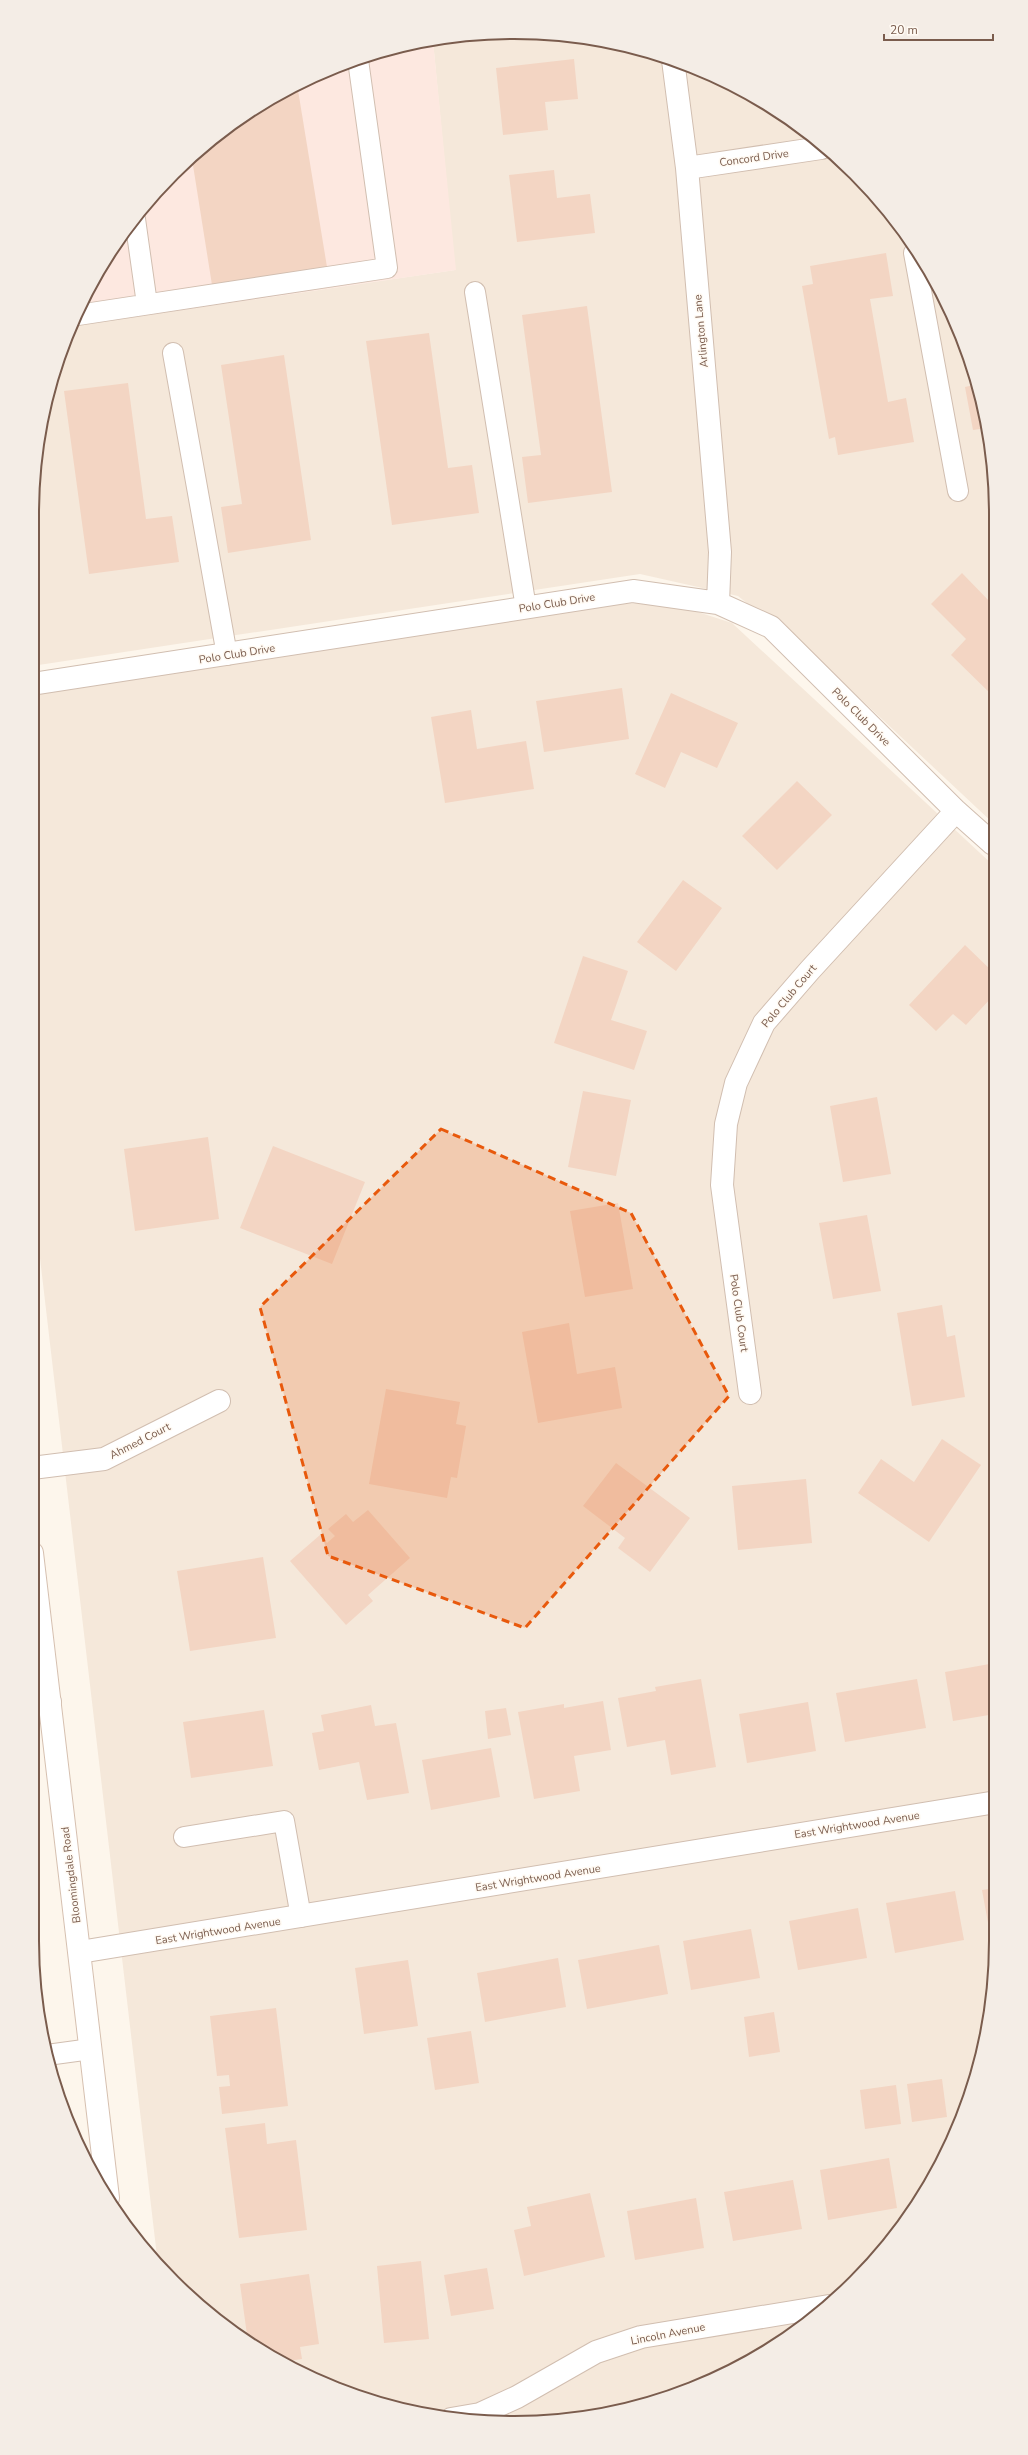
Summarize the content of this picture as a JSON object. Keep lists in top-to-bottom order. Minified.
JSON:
{"streets":{"street":["Concord Drive","Arlington Lane","Polo Club Drive","Polo Club Court","Ahmed Court","East Wrightwood Avenue","Bloomingdale Road","Lincoln Avenue"]},"crossings":[["Concord Drive","Arlington Lane"],["Arlington Lane","Polo Club Drive"],["Polo Club Drive","Polo Club Court"],["East Wrightwood Avenue","Bloomingdale Road"]],"scale_bar":"20 m"}
